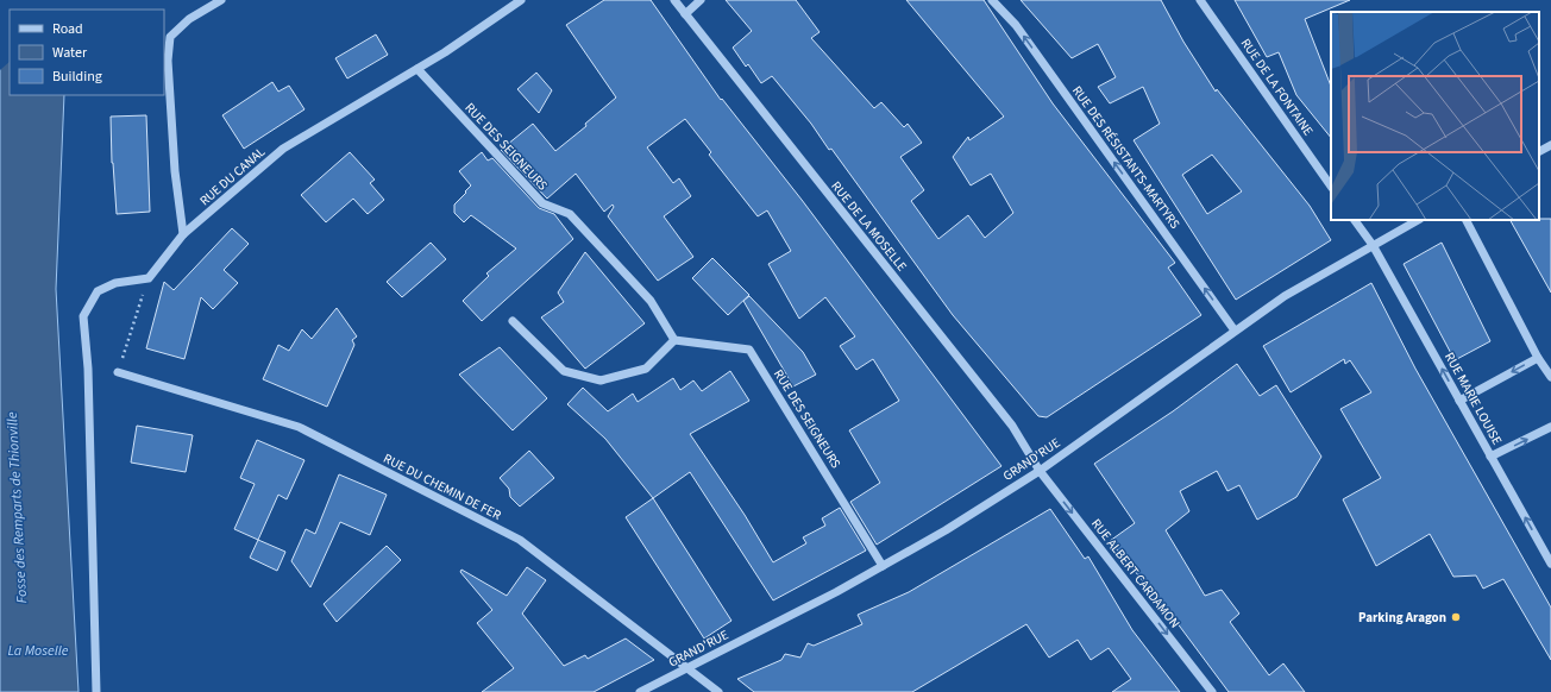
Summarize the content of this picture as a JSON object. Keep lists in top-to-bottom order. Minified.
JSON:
{"streets":{"street":["RUE DE LA FONTAINE","RUE DES SEIGNEURS","RUE DES RÉSISTANTS-MARTYRS","RUE DU CANAL","RUE DE LA MOSELLE","RUE MARIE LOUISE","GRAND'RUE","RUE DU CHEMIN DE FER","RUE ALBERT CARDAMON"]},"crossings":[["RUE DES SEIGNEURS","RUE DU CANAL"],["RUE DES SEIGNEURS","GRAND'RUE"],["RUE DES RÉSISTANTS-MARTYRS","GRAND'RUE"],["RUE DE LA MOSELLE","GRAND'RUE"],["RUE DE LA MOSELLE","RUE ALBERT CARDAMON"],["RUE MARIE LOUISE","GRAND'RUE"],["GRAND'RUE","RUE DU CHEMIN DE FER"],["GRAND'RUE","RUE ALBERT CARDAMON"]],"one_way":["RUE DES RÉSISTANTS-MARTYRS","RUE MARIE LOUISE","RUE ALBERT CARDAMON"],"water":["Fosse des Remparts de Thionville","La Moselle"],"places":["Parking Aragon"],"legend":["Road","Water","Building"]}
